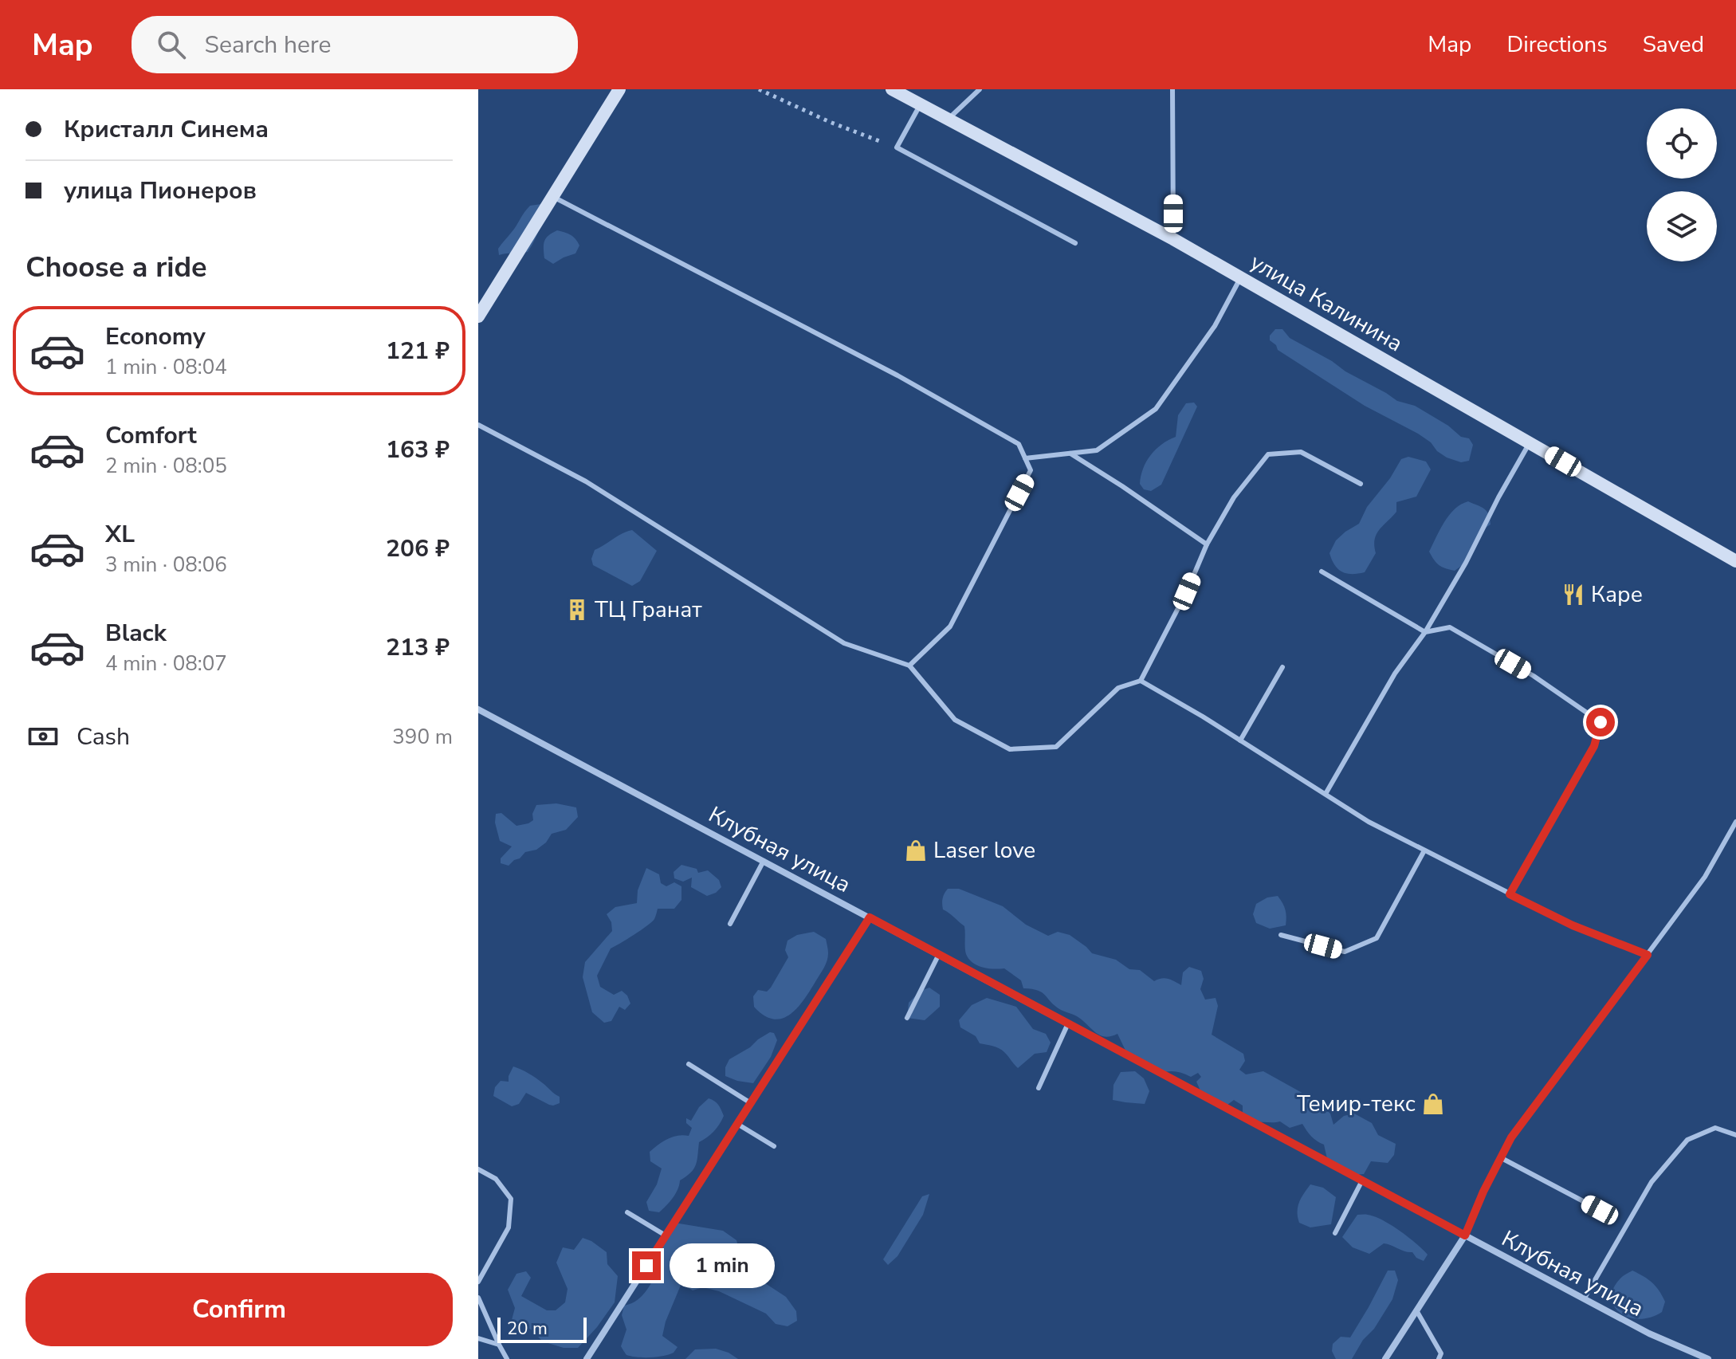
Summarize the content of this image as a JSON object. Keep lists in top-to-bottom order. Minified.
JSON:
{"streets":{"street":["улица Калинина","Клубная улица"]},"places":{"restaurant":["Каре"],"building":["ТЦ Гранат"],"shop":["Laser love","Темир-текс"]},"scale_bar":"20 m","page":{"header":"Map","search":"Search here","nav":["Map","Directions","Saved"],"banner":["Кристалл Синема","улица Пионеров"],"heading":"Choose a ride","list":[{"name":"Economy","note":"1 min · 08:04","value":"121 ₽"},{"name":"Comfort","note":"2 min · 08:05","value":"163 ₽"},{"name":"XL","note":"3 min · 08:06","value":"206 ₽"},{"name":"Black","note":"4 min · 08:07","value":"213 ₽"}],"pay":["Cash","390 m"],"bubble":"1 min","buttons":"Confirm","scale":"20 m"}}
